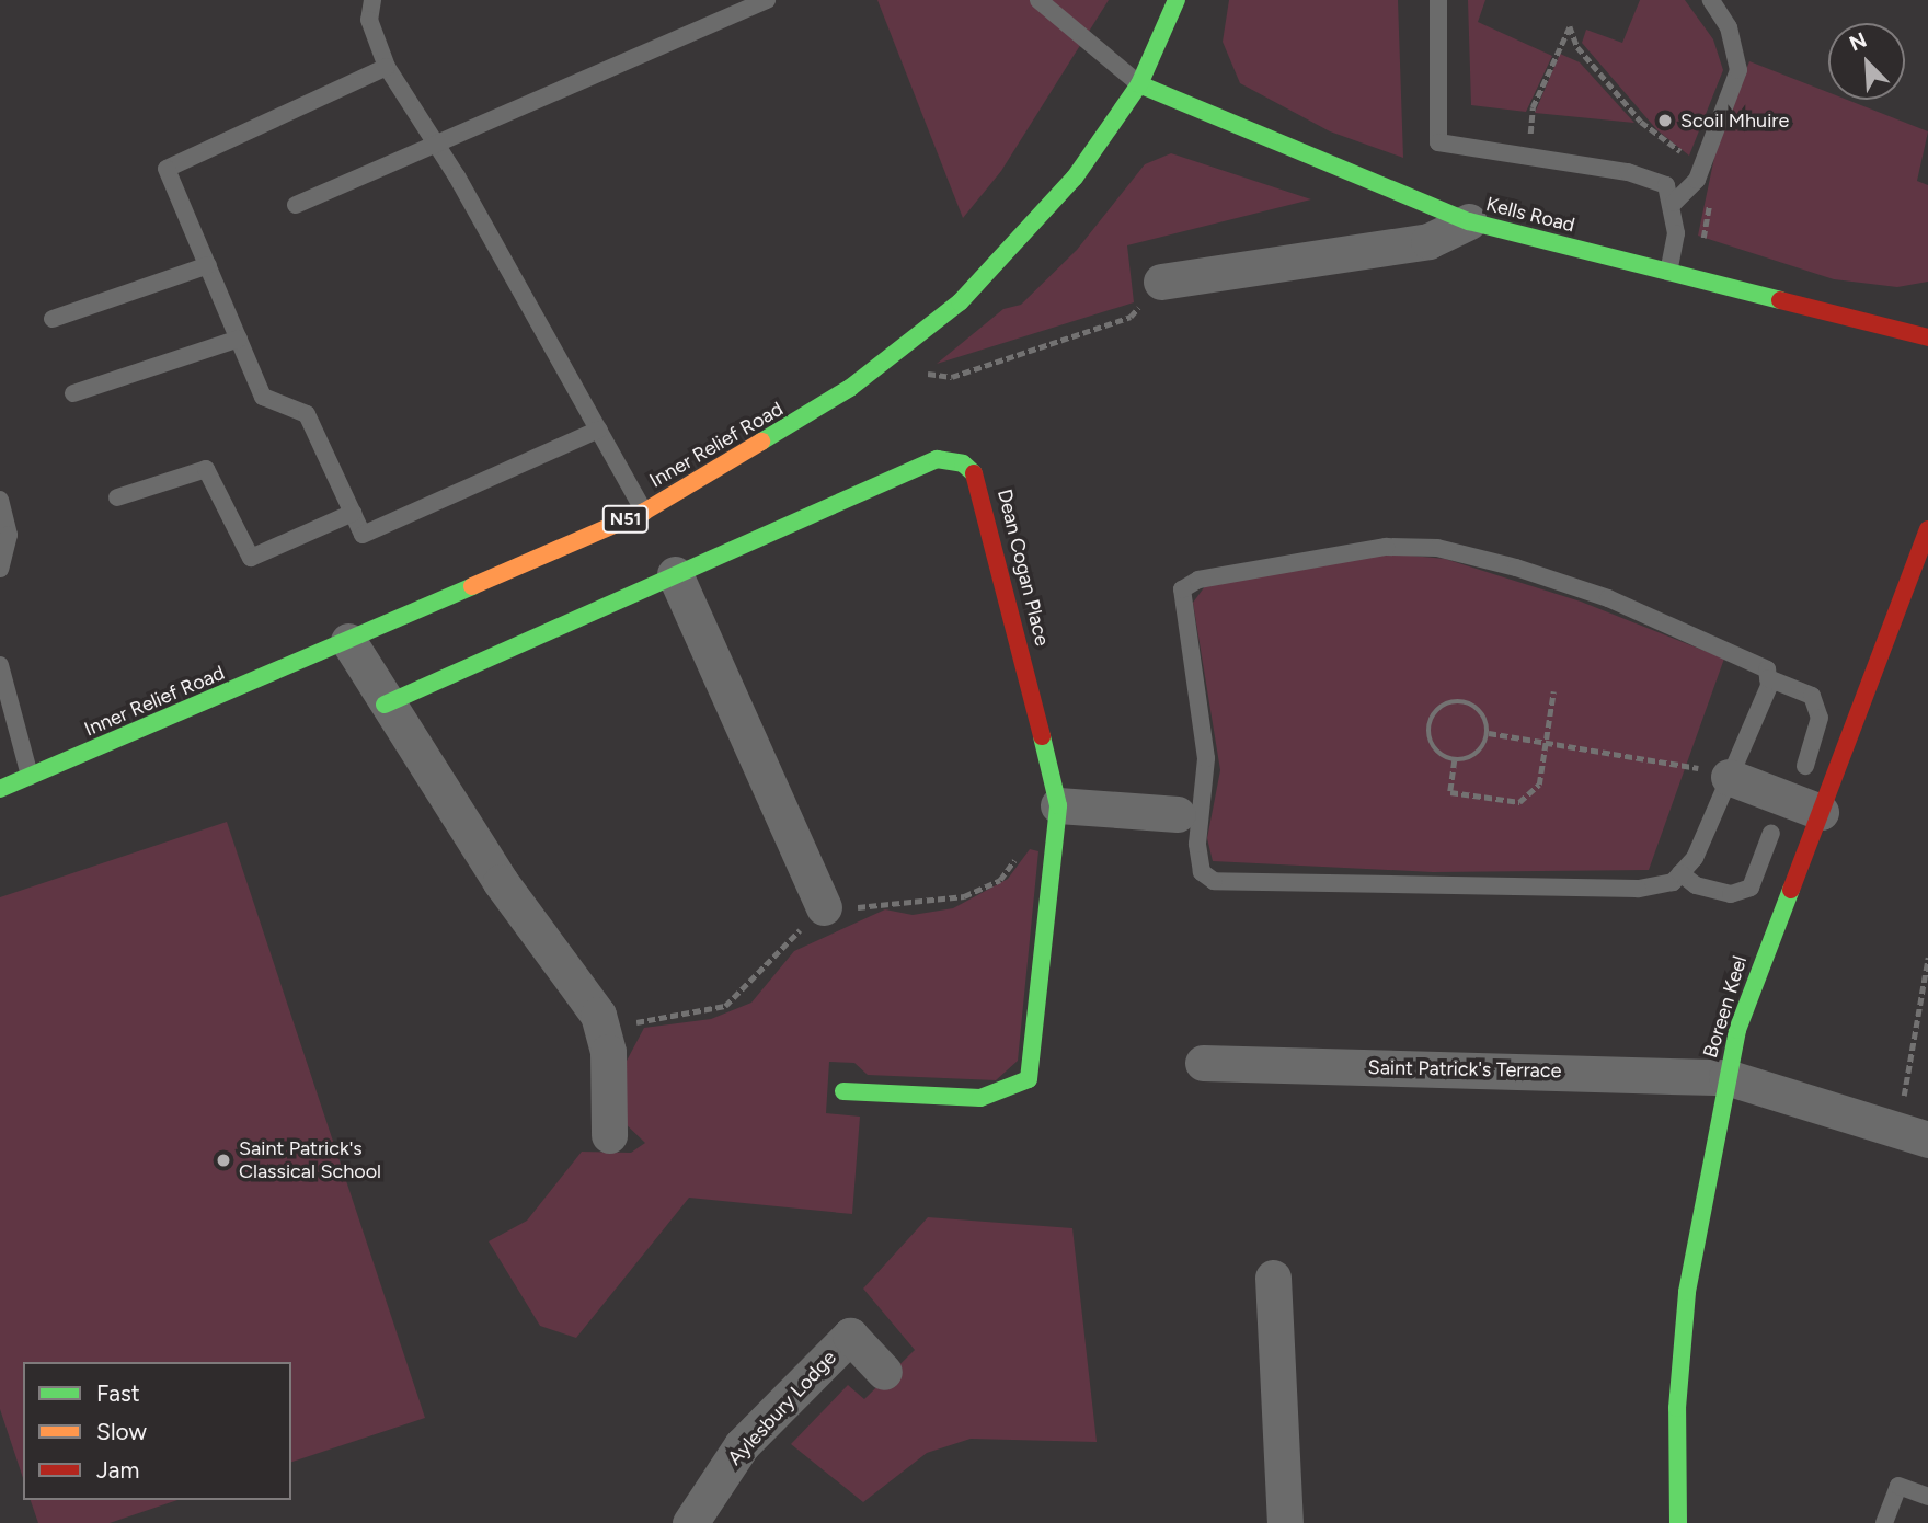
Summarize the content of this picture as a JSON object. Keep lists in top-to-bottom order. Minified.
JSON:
{"streets":{"street":["Kells Road","Inner Relief Road","N51","Dean Cogan Place","Boreen Keel","Saint Patrick's Terrace","Aylesbury Lodge"]},"crossings":[["Kells Road","Inner Relief Road"],["Boreen Keel","Saint Patrick's Terrace"]],"places":["Scoil Mhuire","Saint Patrick's Classical School"],"legend":["Fast","Slow","Jam"],"north":"top left"}
